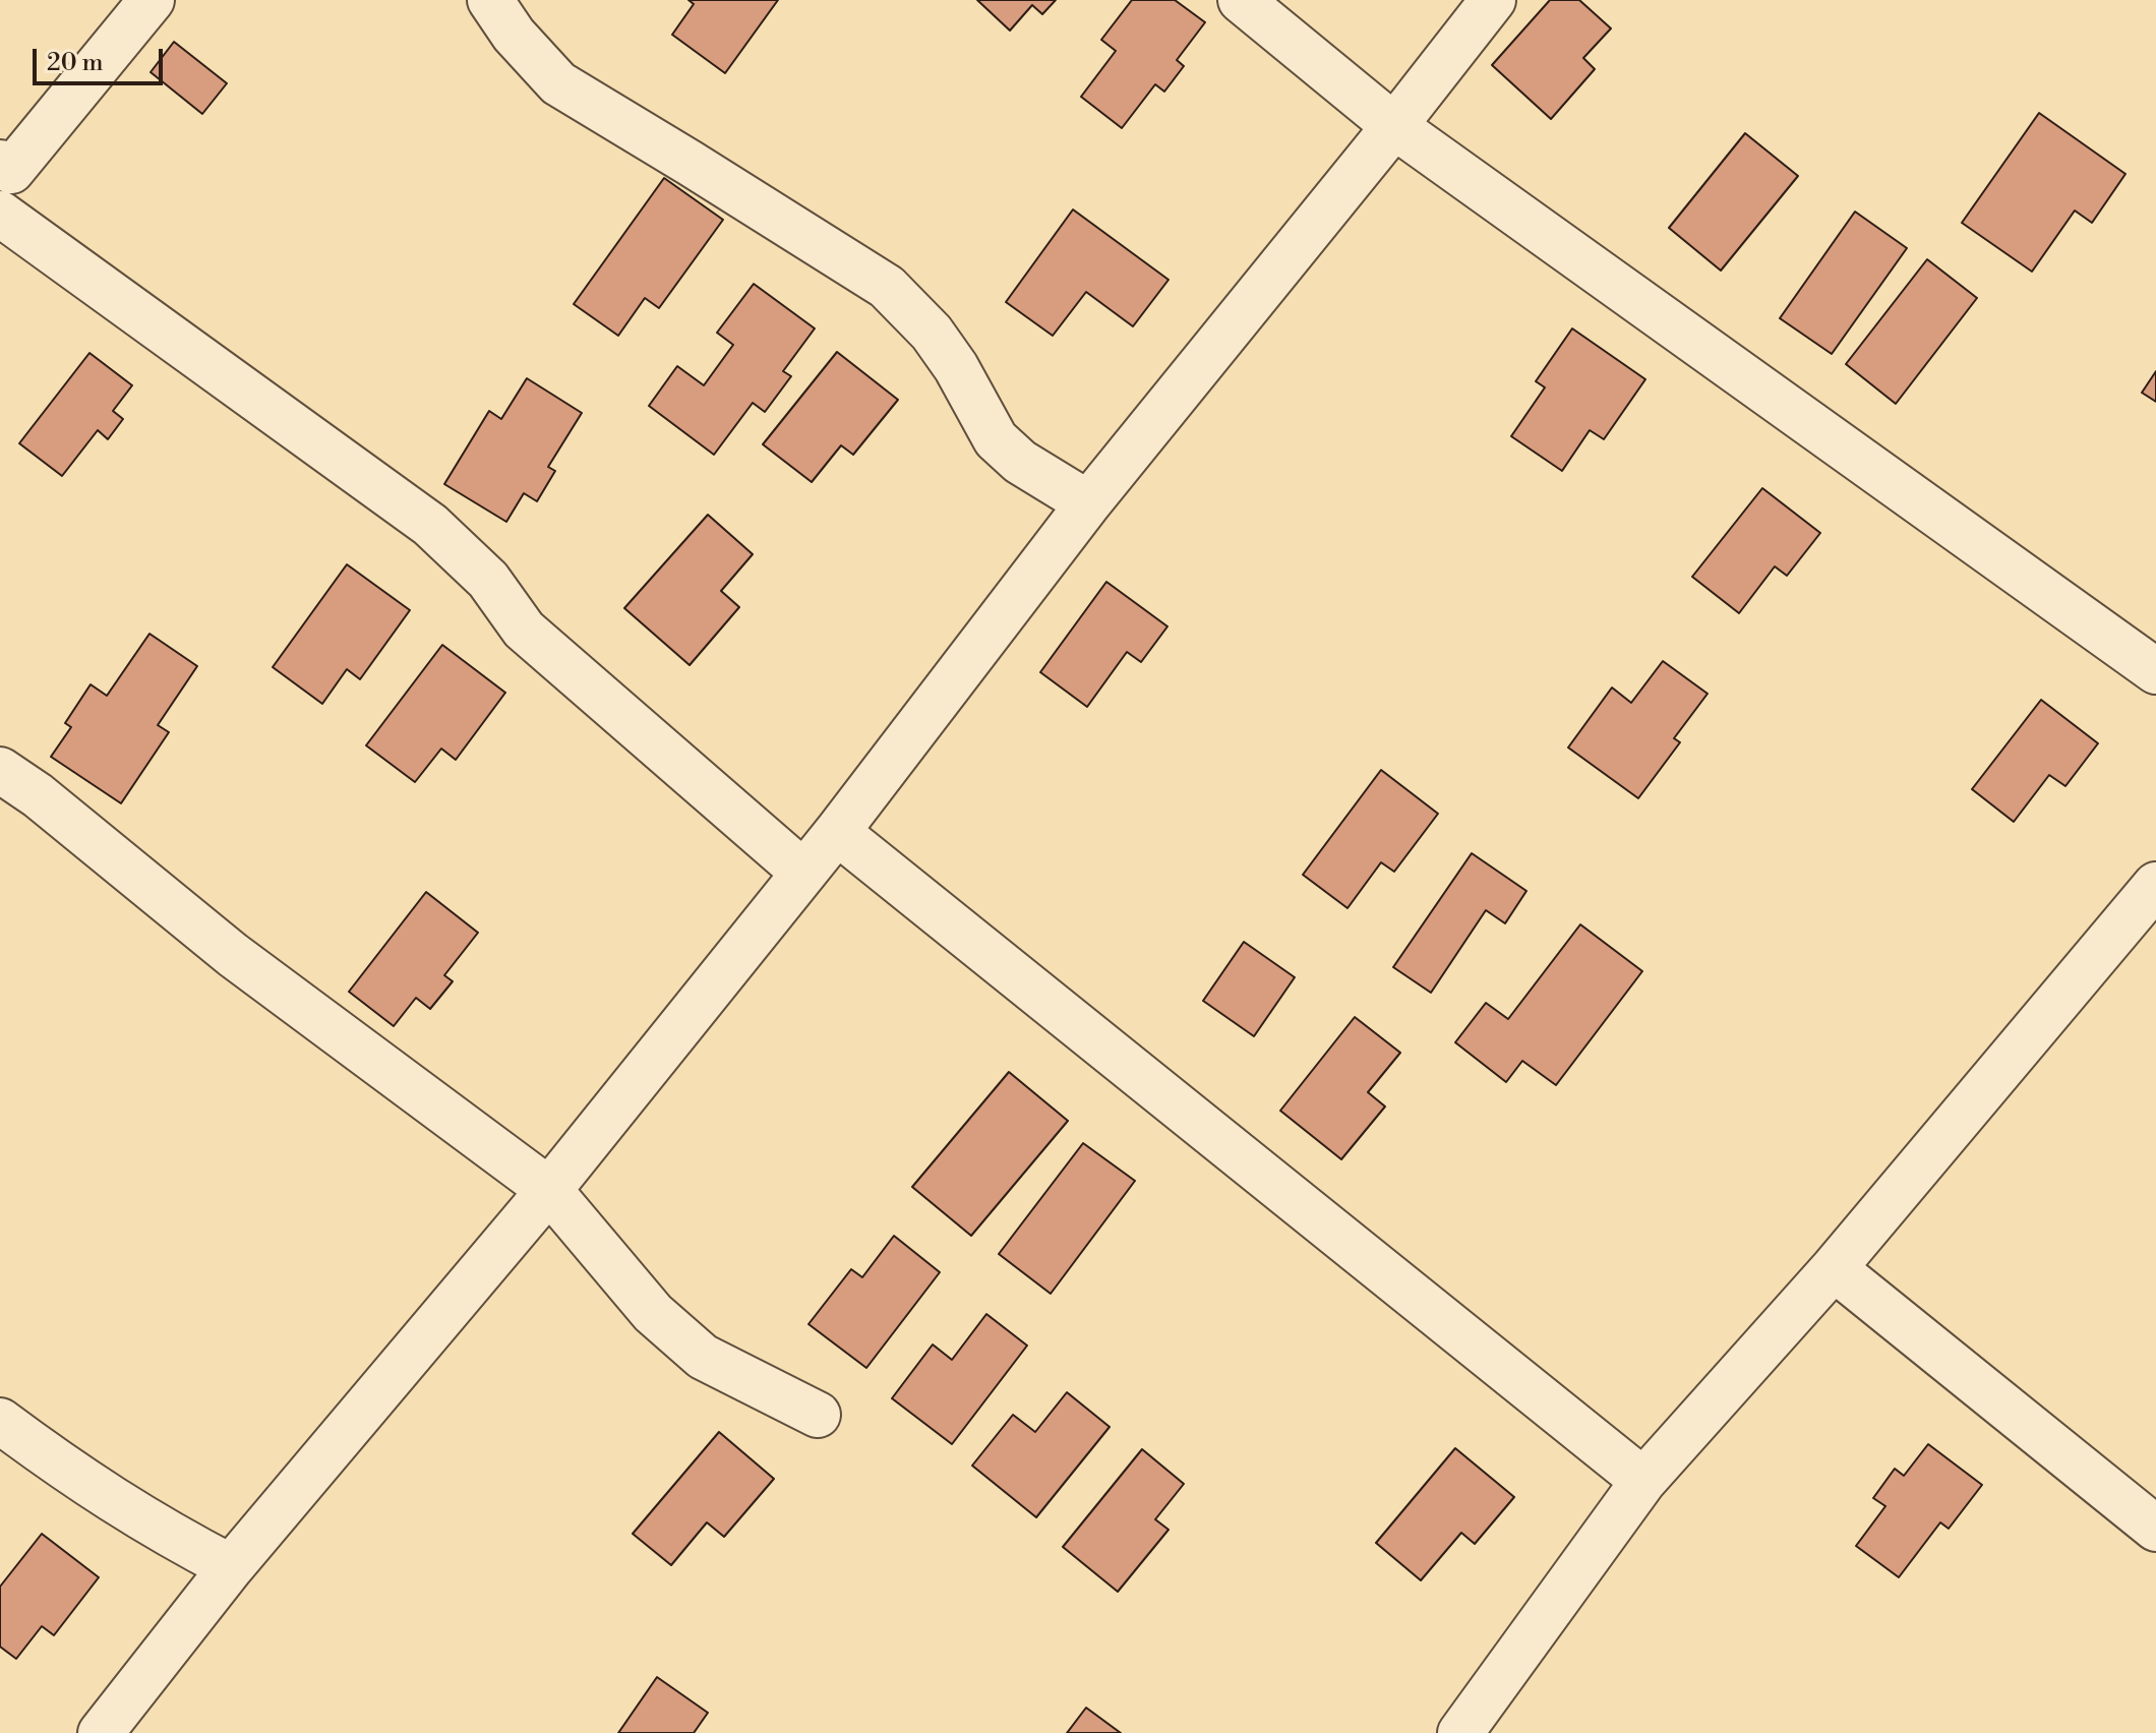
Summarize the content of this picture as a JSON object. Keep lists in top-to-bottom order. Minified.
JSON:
{"scale_bar":"20 m"}
